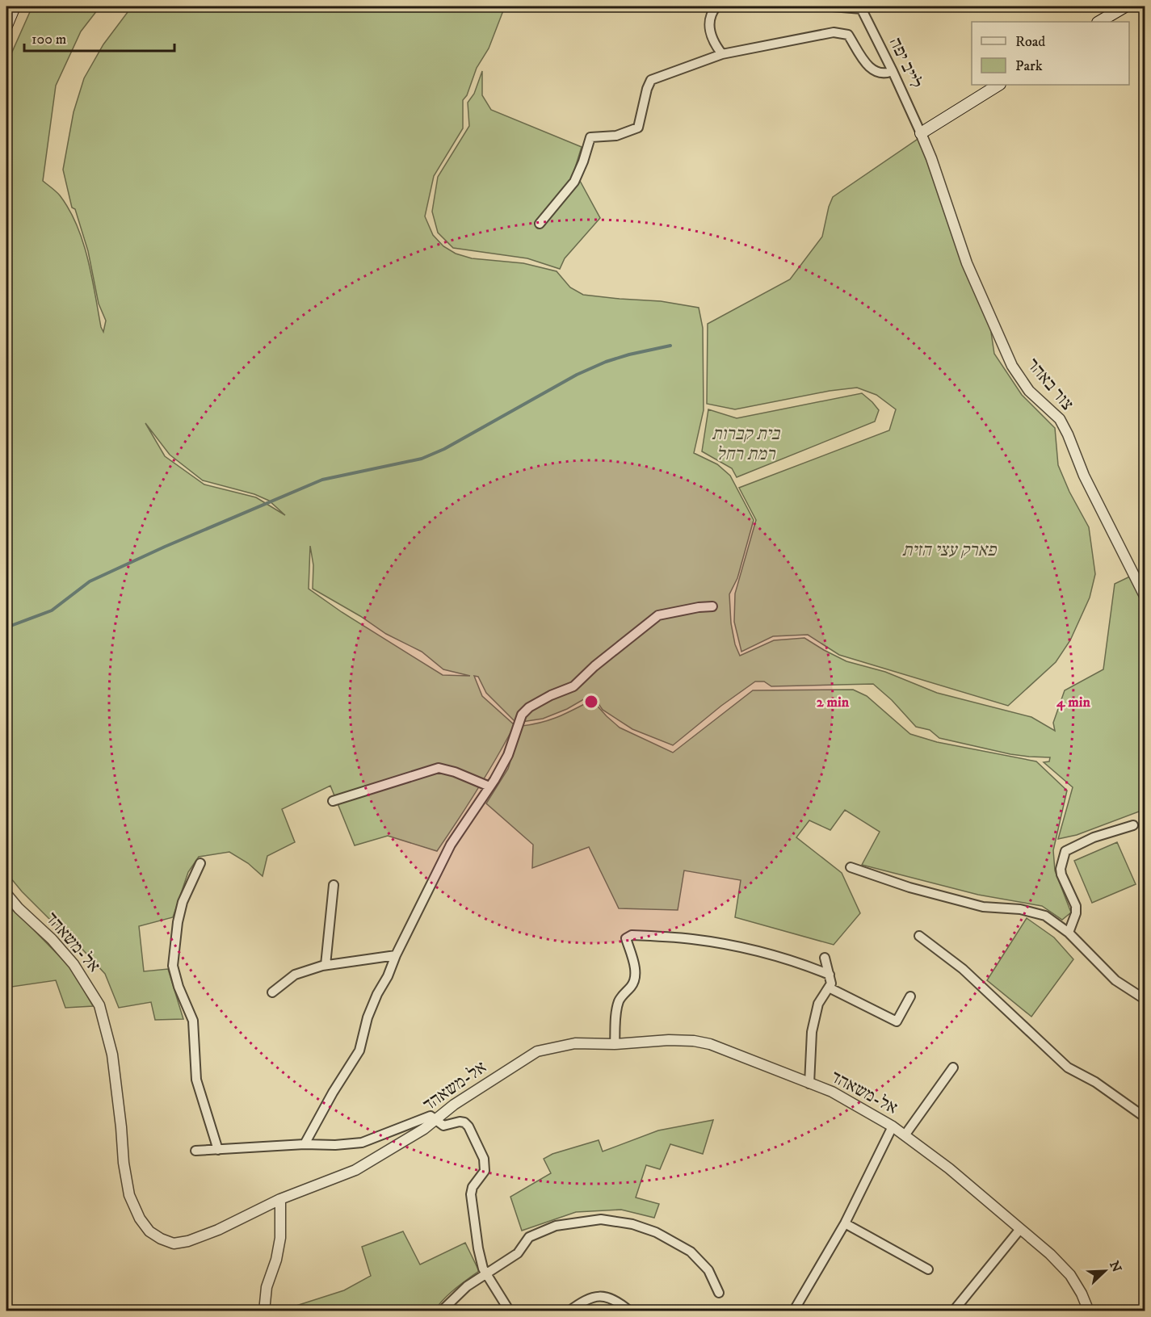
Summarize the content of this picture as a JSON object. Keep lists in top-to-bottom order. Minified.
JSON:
{"streets":{"street":["לייב יפה","צור באהר","אל-משאהד"]},"crossings":[["לייב יפה","צור באהר"]],"parks":["בית קברות רמת רחל","פארק עצי הזית"],"legend":["Road","Park"],"scale_bar":"100 m","north":"top right","rings":["2 min","4 min"]}
